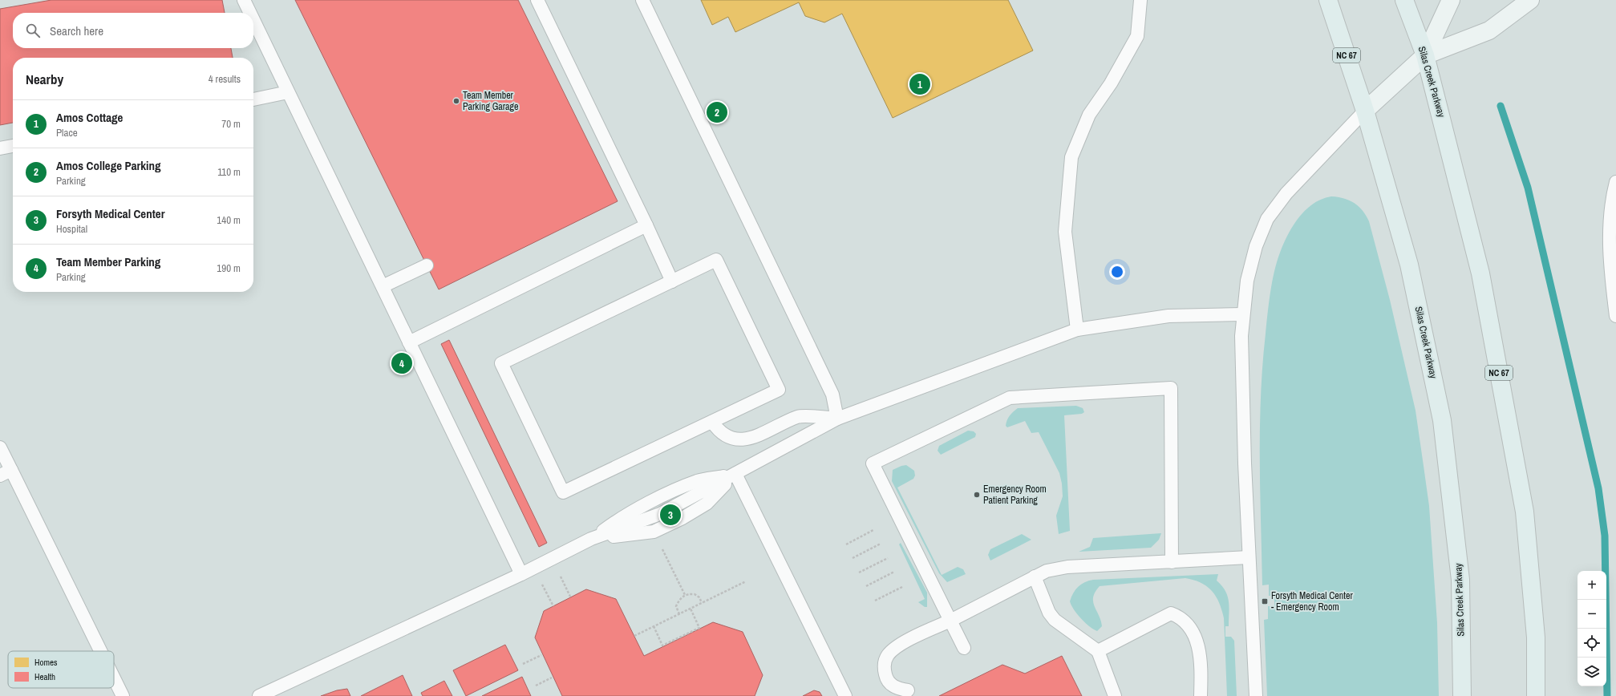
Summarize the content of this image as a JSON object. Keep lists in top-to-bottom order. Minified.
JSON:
{"streets":{"main road":["NC 67","Silas Creek Parkway"]},"places":{"other":["Team Member Parking Garage","Emergency Room Patient Parking"],"transit":["Forsyth Medical Center - Emergency Room"]},"legend":["Homes","Health"],"page":{"search":"Search here","heading":["Nearby","4 results"],"pins":["1","2","4","3"],"list":[{"mark":"1","name":"Amos Cottage","note":"Place","value":"70 m"},{"mark":"2","name":"Amos College Parking","note":"Parking","value":"110 m"},{"mark":"3","name":"Forsyth Medical Center","note":"Hospital","value":"140 m"},{"mark":"4","name":"Team Member Parking","note":"Parking","value":"190 m"}],"map_buttons":["+","−"]}}
